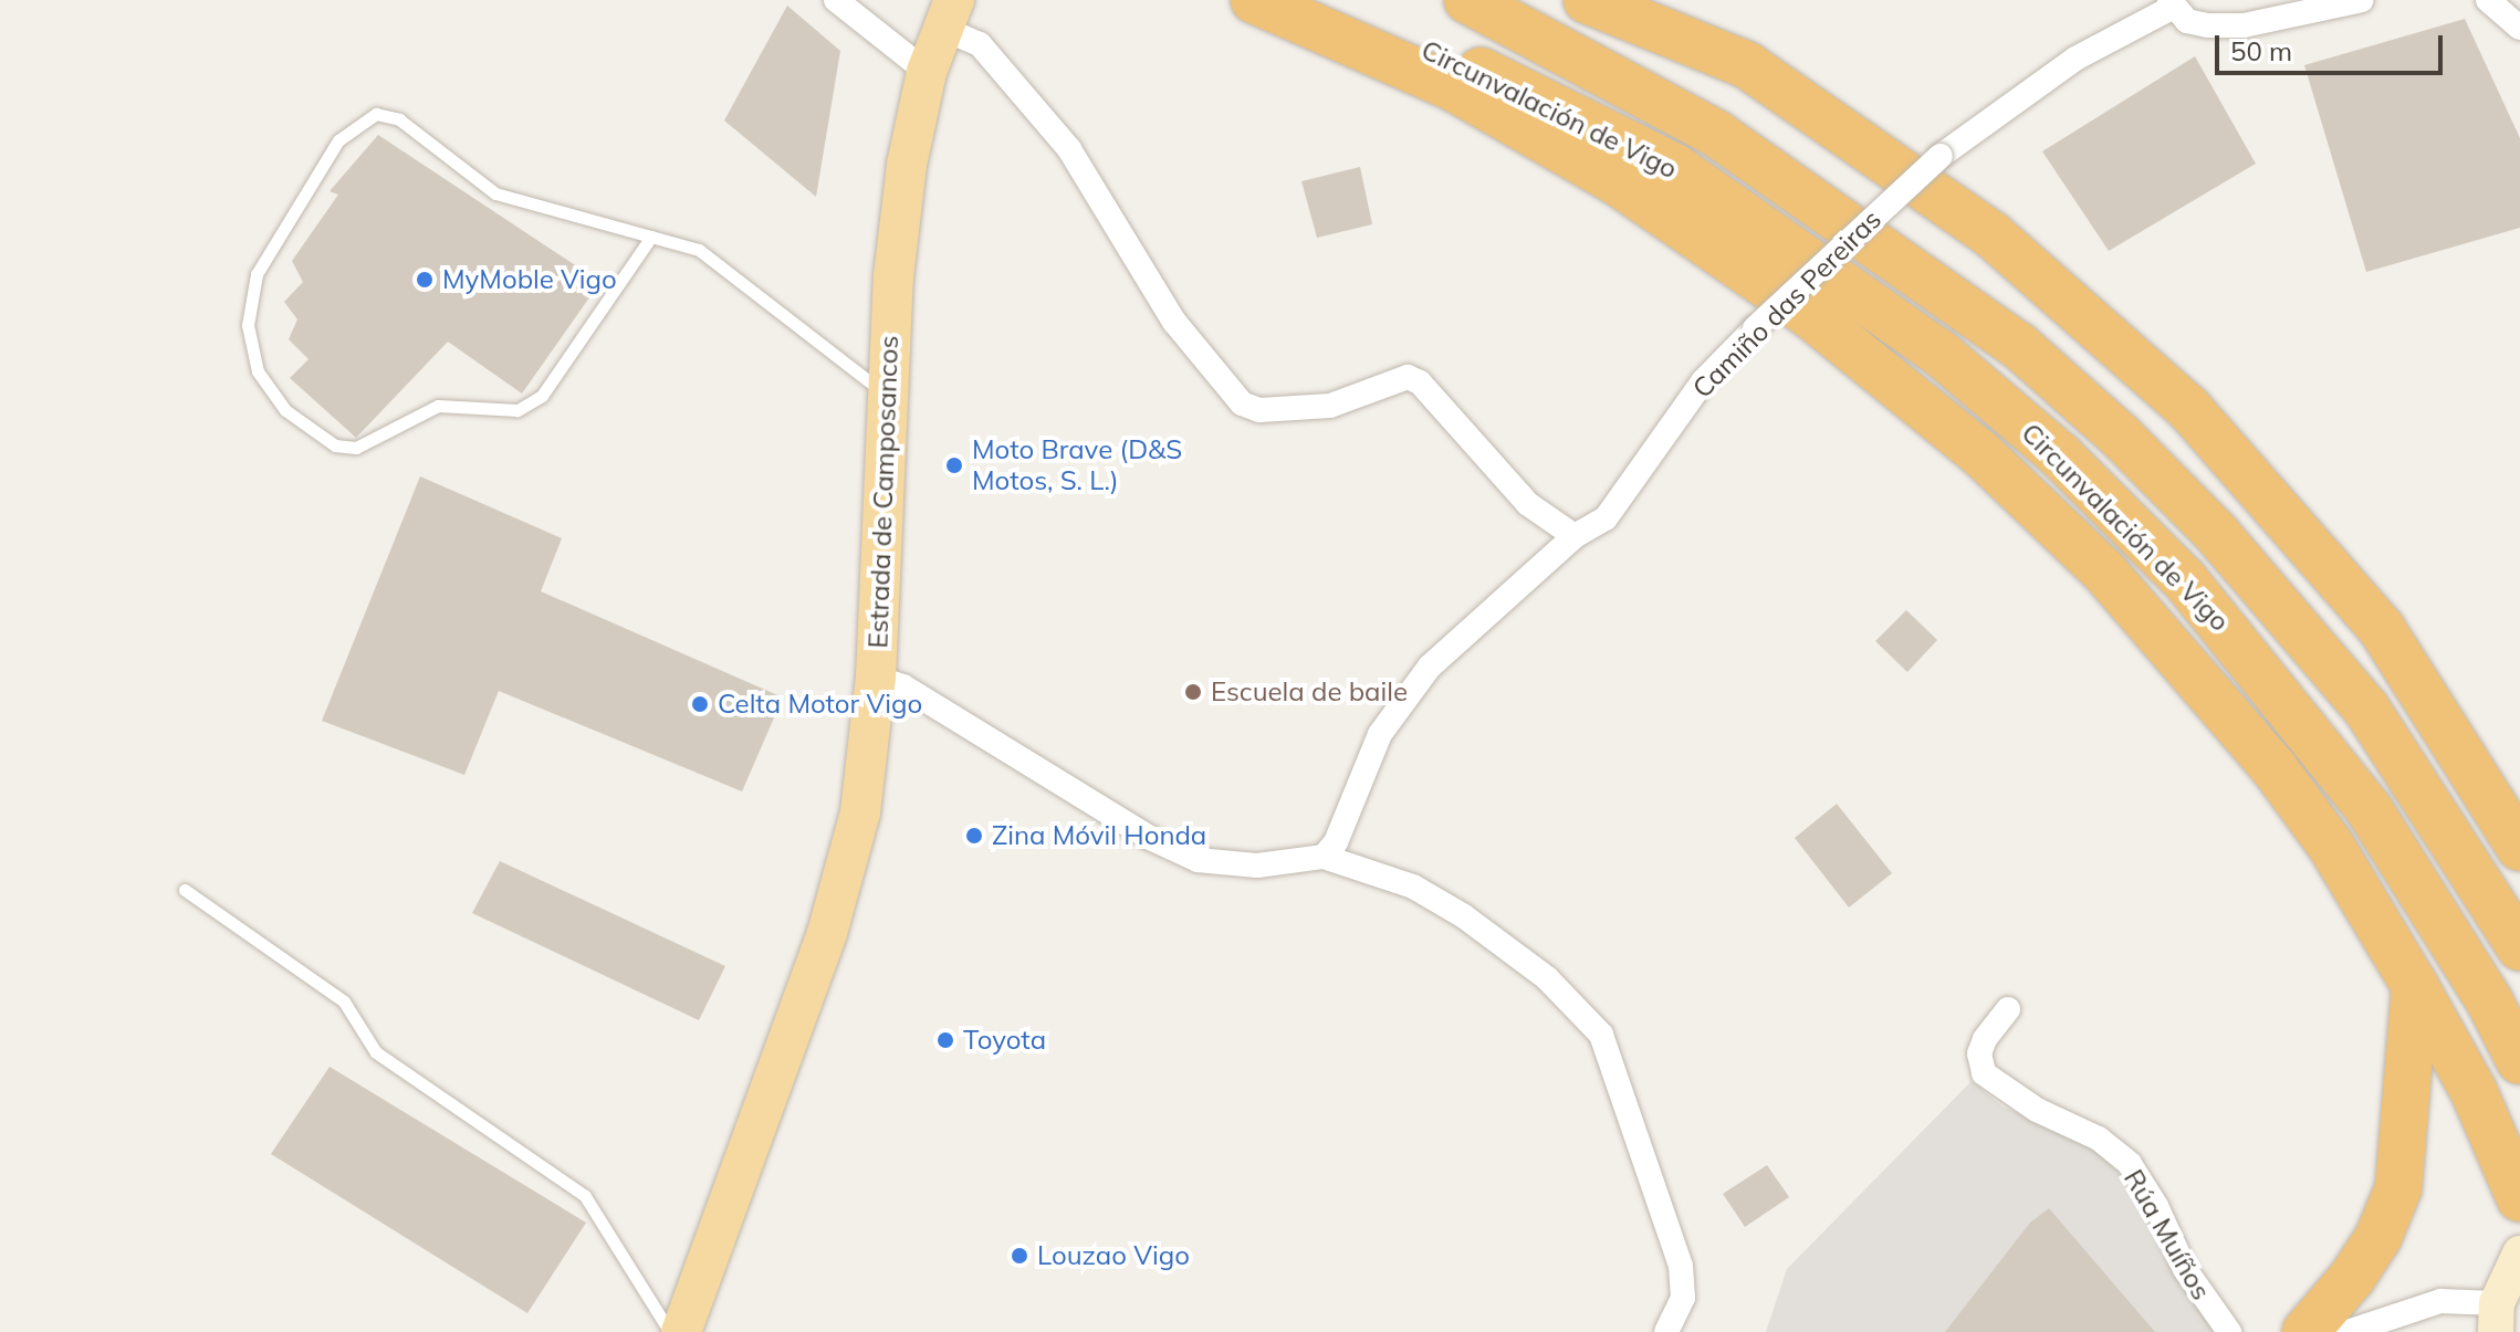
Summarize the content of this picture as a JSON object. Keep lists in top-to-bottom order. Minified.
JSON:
{"streets":{"highway":["Circunvalación de Vigo"],"main road":["Estrada de Camposancos"],"street":["Camiño das Pereiras","Rúa Muíños"]},"places":["MyMoble Vigo","Moto Brave (D&S Motos, S. L.)","Escuela de baile","Celta Motor Vigo","Zina Móvil Honda","Toyota","Louzao Vigo"],"scale_bar":"50 m"}
